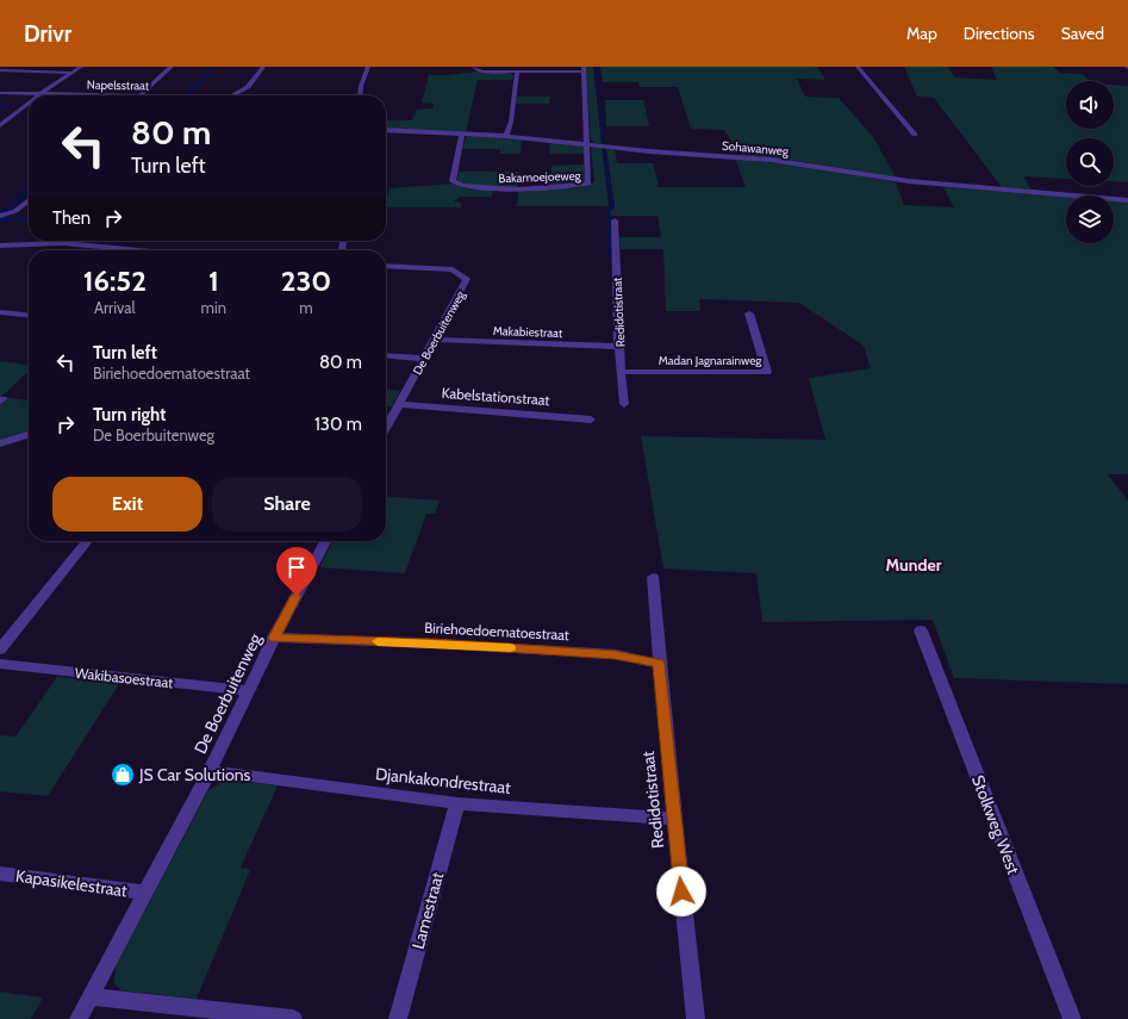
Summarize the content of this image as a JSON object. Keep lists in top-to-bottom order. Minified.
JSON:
{"streets":{"street":["Napelsstraat","Sohawanweg","Bakamoejoeweg","Redidotistraat","Makabiestraat","De Boerbuitenweg","Madan Jagnarainweg","Kabelstationstraat","Biriehoedoematoestraat","Wakibasoestraat","Djankakondrestraat","Stolkweg West","Kapasikelestraat","Lamestraat"]},"crossings":[["Sohawanweg","Bakamoejoeweg"],["Redidotistraat","Makabiestraat"],["Redidotistraat","Madan Jagnarainweg"],["Redidotistraat","Biriehoedoematoestraat"],["Redidotistraat","Djankakondrestraat"],["Makabiestraat","De Boerbuitenweg"],["De Boerbuitenweg","Kabelstationstraat"],["De Boerbuitenweg","Biriehoedoematoestraat"],["De Boerbuitenweg","Wakibasoestraat"],["De Boerbuitenweg","Djankakondrestraat"],["De Boerbuitenweg","Kapasikelestraat"],["Djankakondrestraat","Lamestraat"]],"districts":["Munder"],"places":{"shop":["JS Car Solutions"]},"page":{"header":"Drivr","nav":["Map","Directions","Saved"],"turn":["80 m","Turn left"],"then":"Then","eta":["16:52","Arrival","1","min","230","m"],"list":[{"name":"Turn left","note":"Biriehoedoematoestraat","value":"80 m"},{"name":"Turn right","note":"De Boerbuitenweg","value":"130 m"}],"buttons":["Exit","Share"]}}
